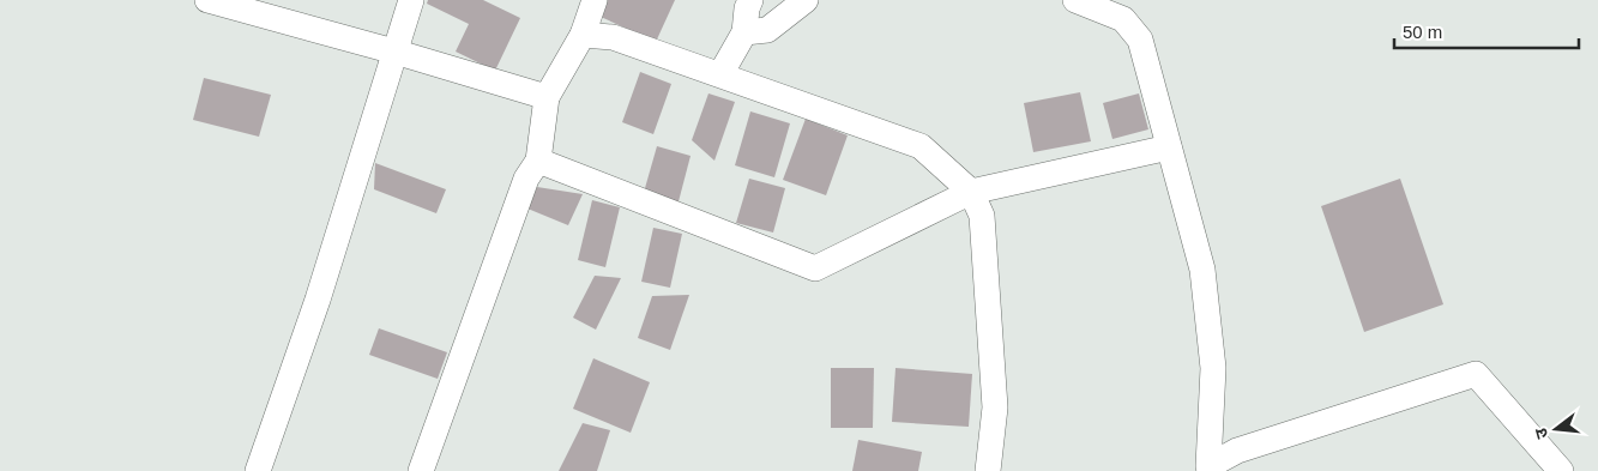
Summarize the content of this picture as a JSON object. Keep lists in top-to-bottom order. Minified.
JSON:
{"scale_bar":"50 m","north":"left"}
